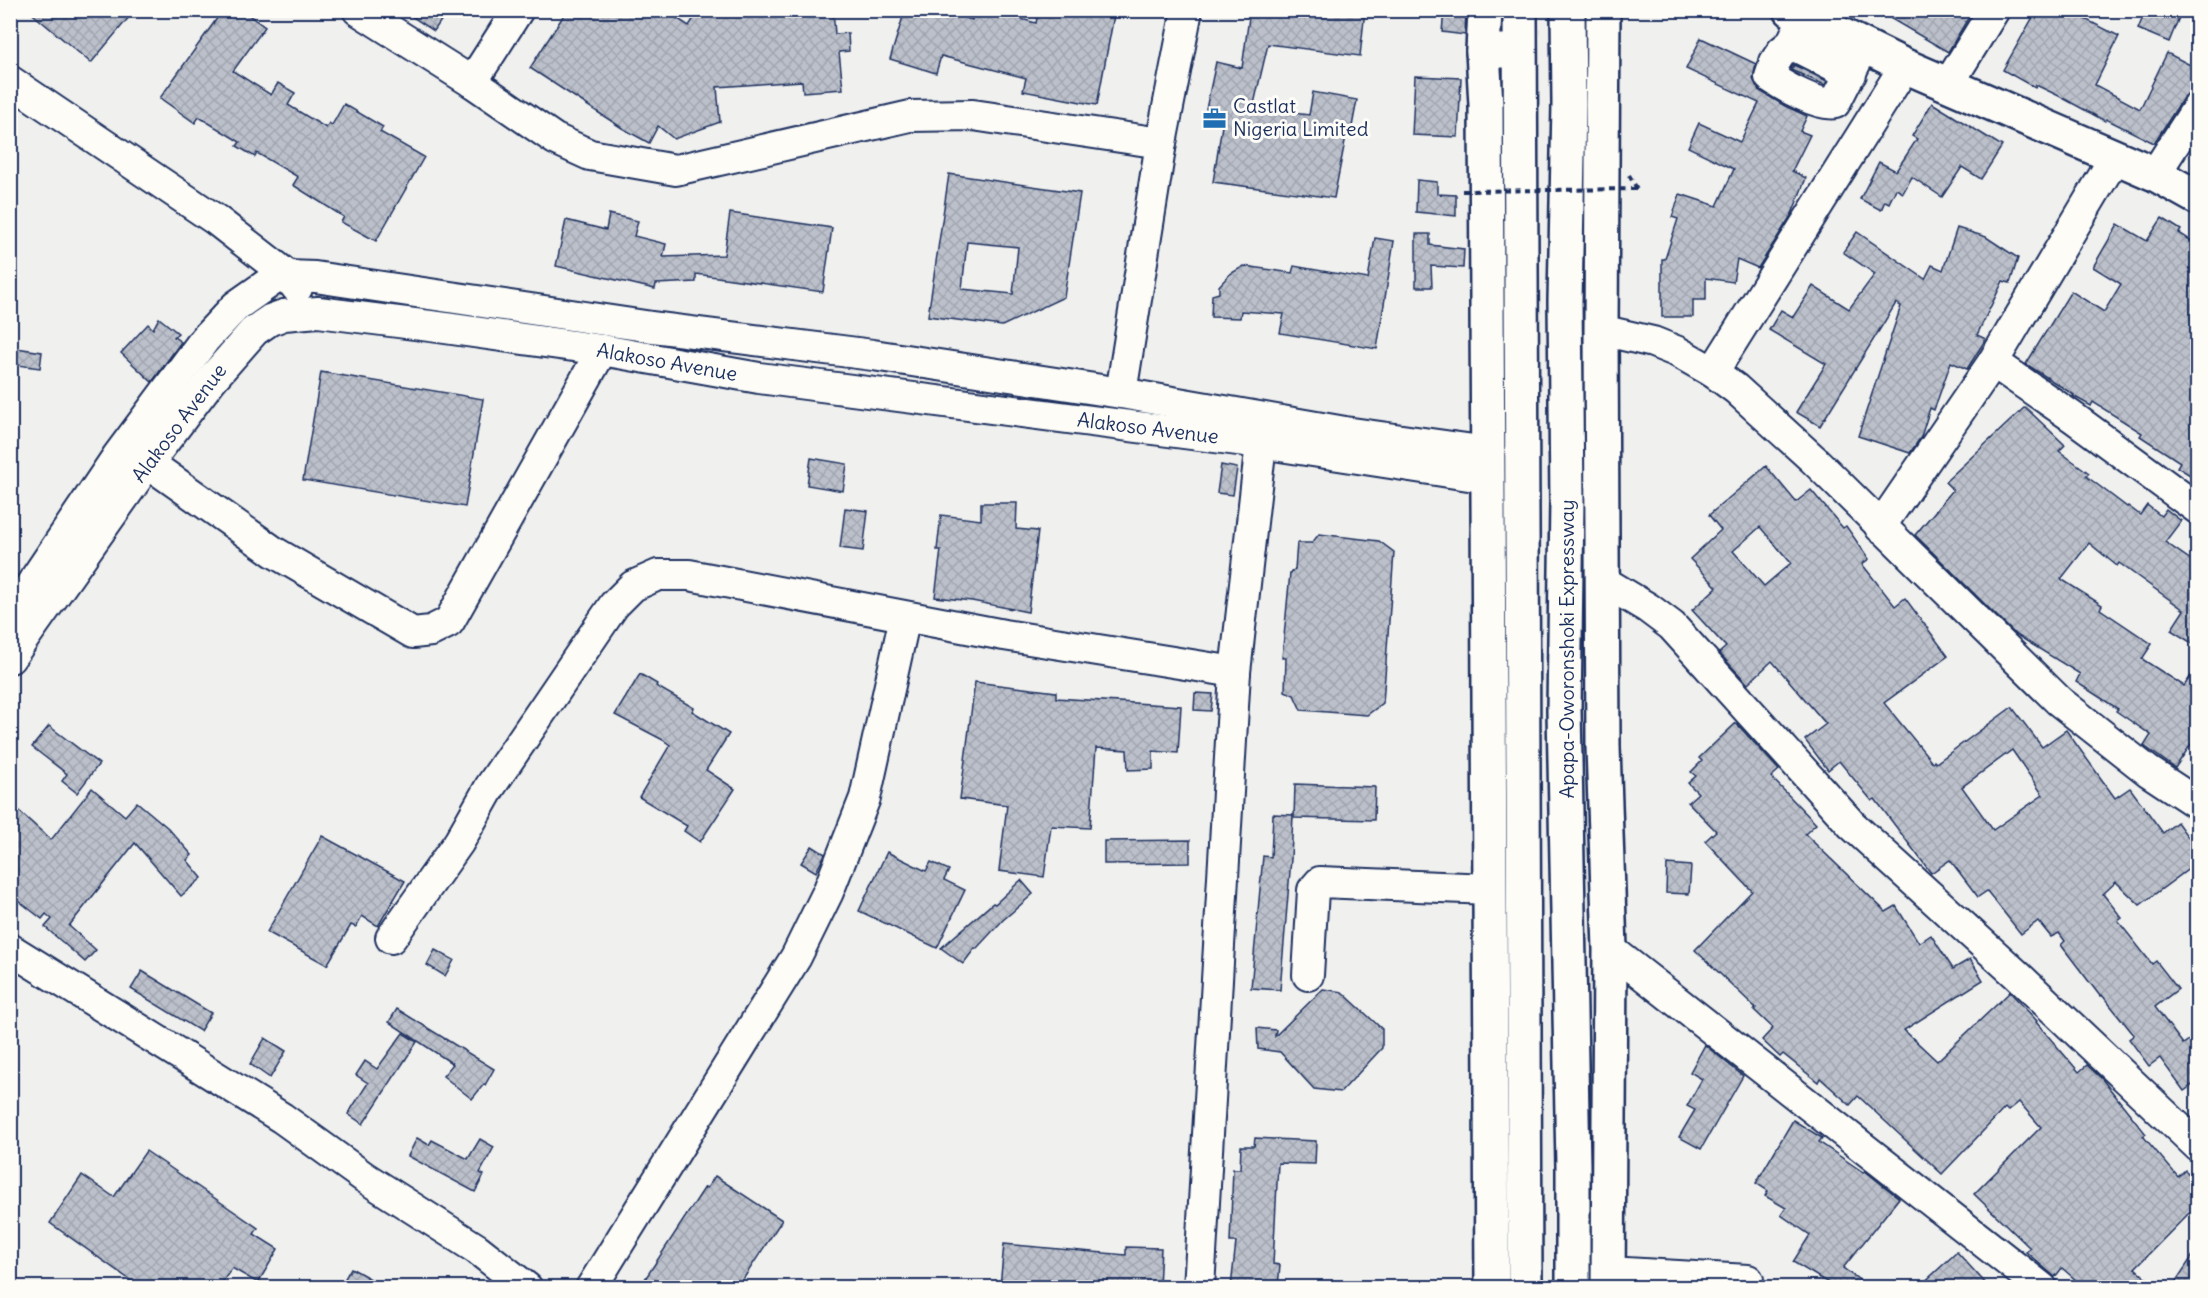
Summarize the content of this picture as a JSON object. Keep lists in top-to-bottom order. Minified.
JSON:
{"streets":{"main road":["Apapa-Oworonshoki Expressway"],"street":["Alakoso Avenue"]},"places":{"office":["Castlat Nigeria Limited"]}}
